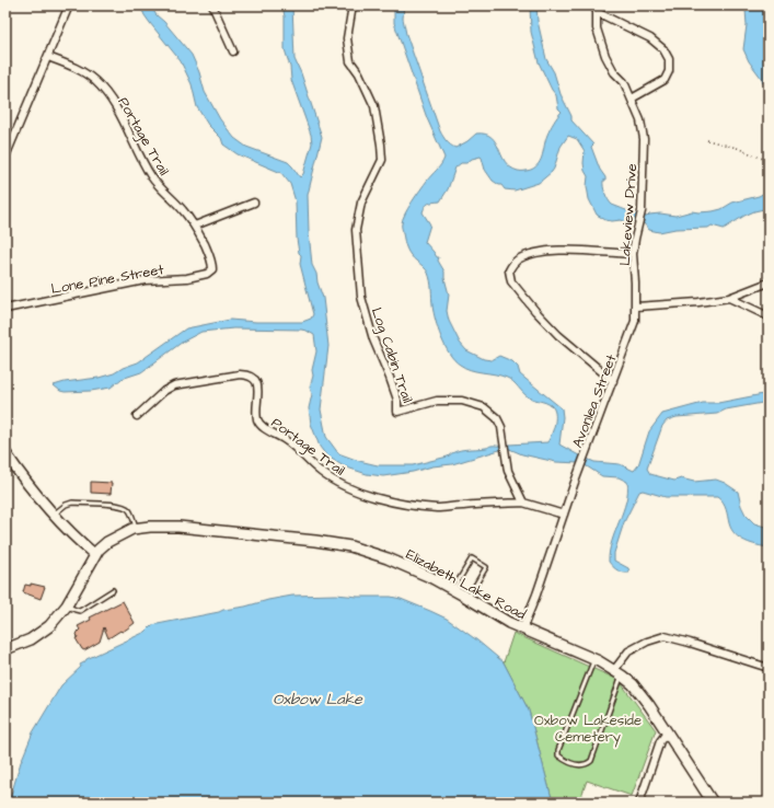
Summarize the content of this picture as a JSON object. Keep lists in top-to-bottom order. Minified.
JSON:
{"streets":{"street":["Portage Trail","Lakeview Drive","Lone Pine Street","Log Cabin Trail","Avonlea Street","Elizabeth Lake Road"]},"crossings":[["Portage Trail","Lone Pine Street"],["Portage Trail","Log Cabin Trail"],["Lakeview Drive","Avonlea Street"],["Avonlea Street","Elizabeth Lake Road"]],"water":["Oxbow Lake"],"parks":["Oxbow Lakeside Cemetery"]}
